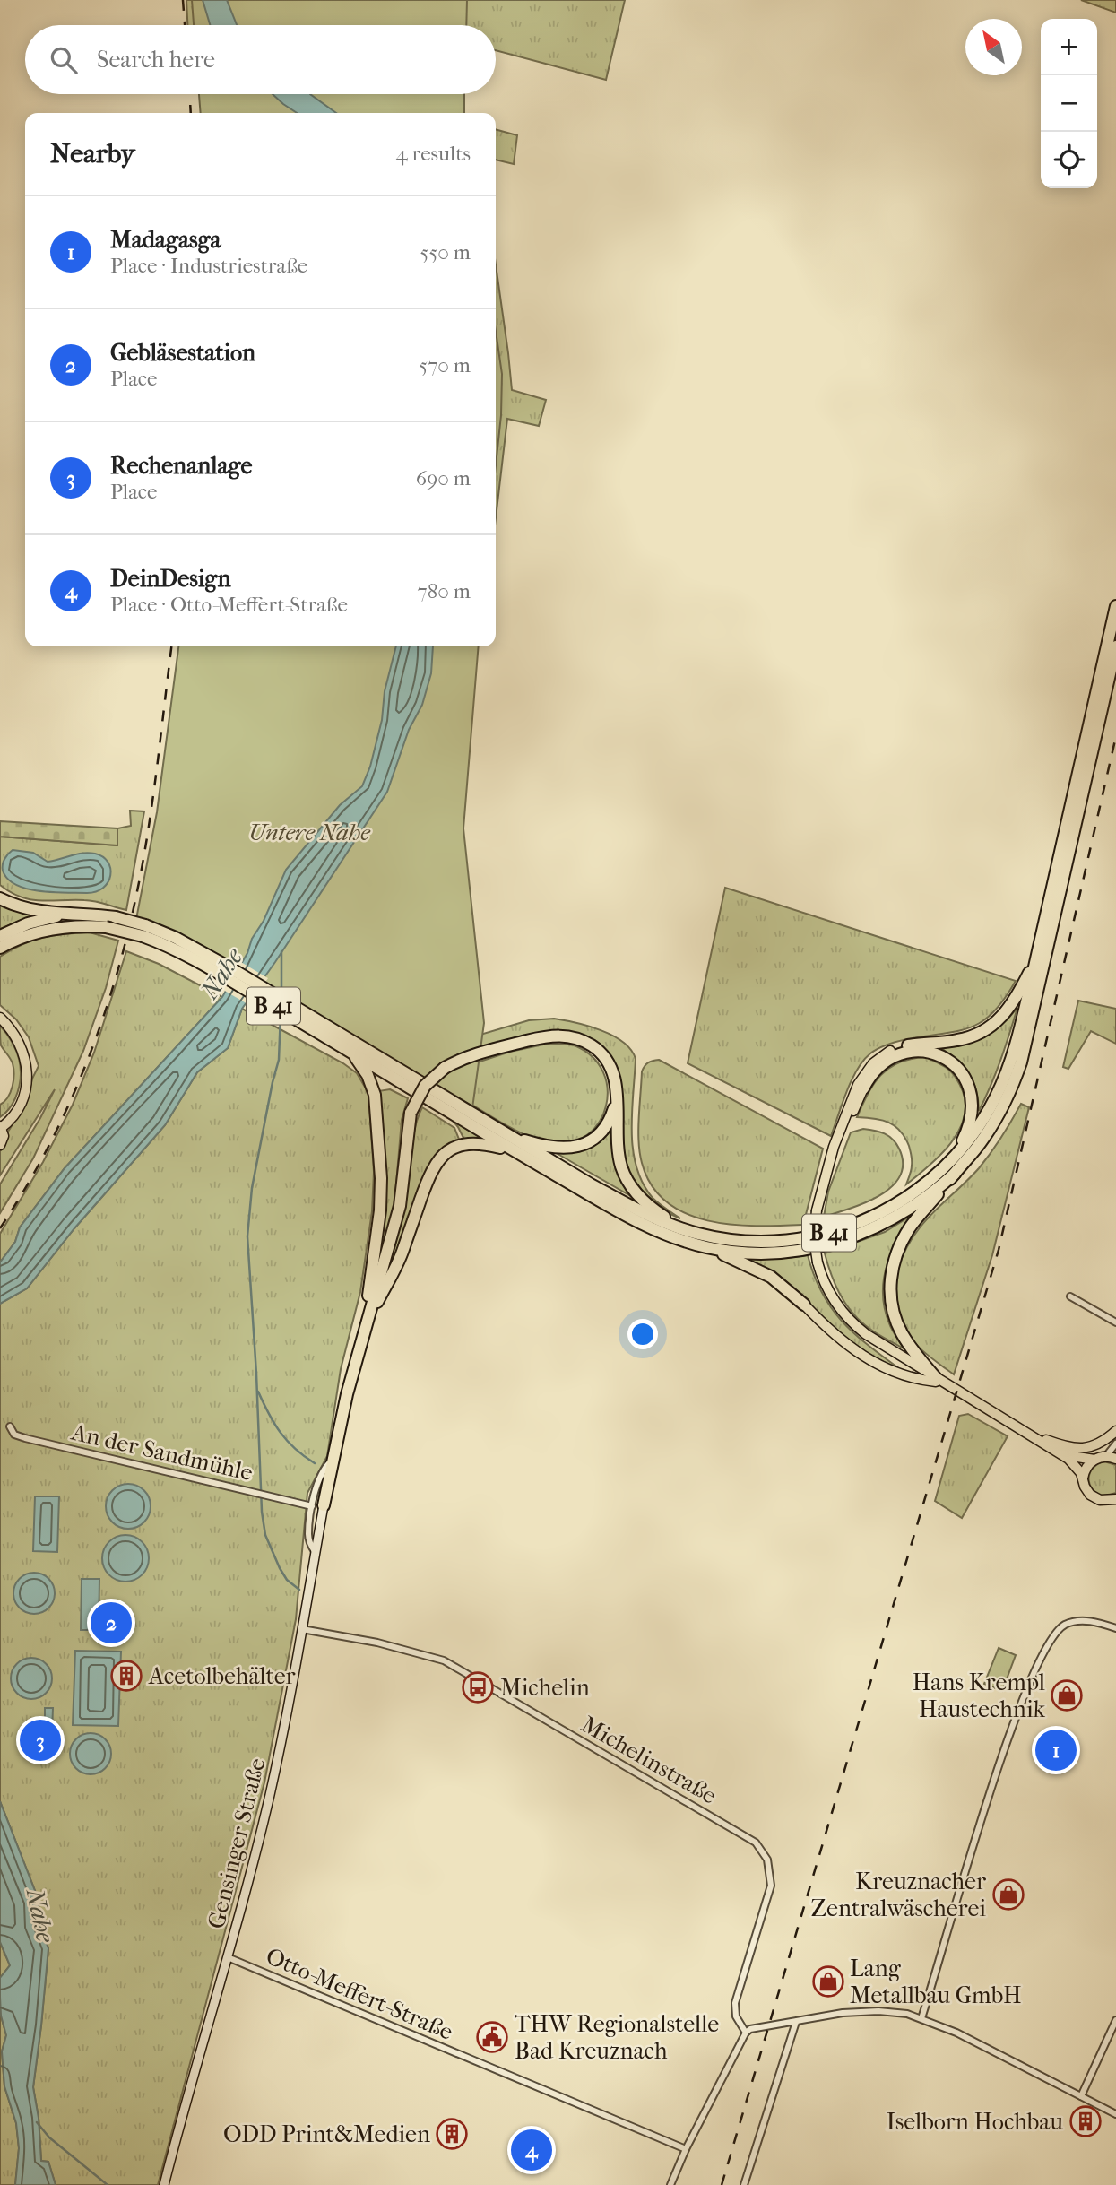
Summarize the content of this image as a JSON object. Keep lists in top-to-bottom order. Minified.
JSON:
{"streets":{"highway":["B 41"],"street":["An der Sandmühle","Michelinstraße","Gensinger Straße","Otto-Meffert-Straße"]},"crossings":[["An der Sandmühle","Gensinger Straße"],["Michelinstraße","Gensinger Straße"],["Gensinger Straße","Otto-Meffert-Straße"]],"water":["Nahe"],"parks":["Untere Nahe"],"places":{"building":["Acetolbehälter","Iselborn Hochbau","ODD Print&Medien"],"bus stop":["Michelin"],"shop":["Hans Krempl Haustechnik","Kreuznacher Zentralwäscherei","Lang Metallbau GmbH"],"public building":["THW Regionalstelle Bad Kreuznach"]},"north":"top left","page":{"map_buttons":["+","−"],"search":"Search here","heading":["Nearby","4 results"],"list":[{"mark":"1","name":"Madagasga","note":"Place · Industriestraße","value":"550 m"},{"mark":"2","name":"Gebläsestation","note":"Place","value":"570 m"},{"mark":"3","name":"Rechenanlage","note":"Place","value":"690 m"},{"mark":"4","name":"DeinDesign","note":"Place · Otto-Meffert-Straße","value":"780 m"}],"pins":["2","3","1","4"]}}
